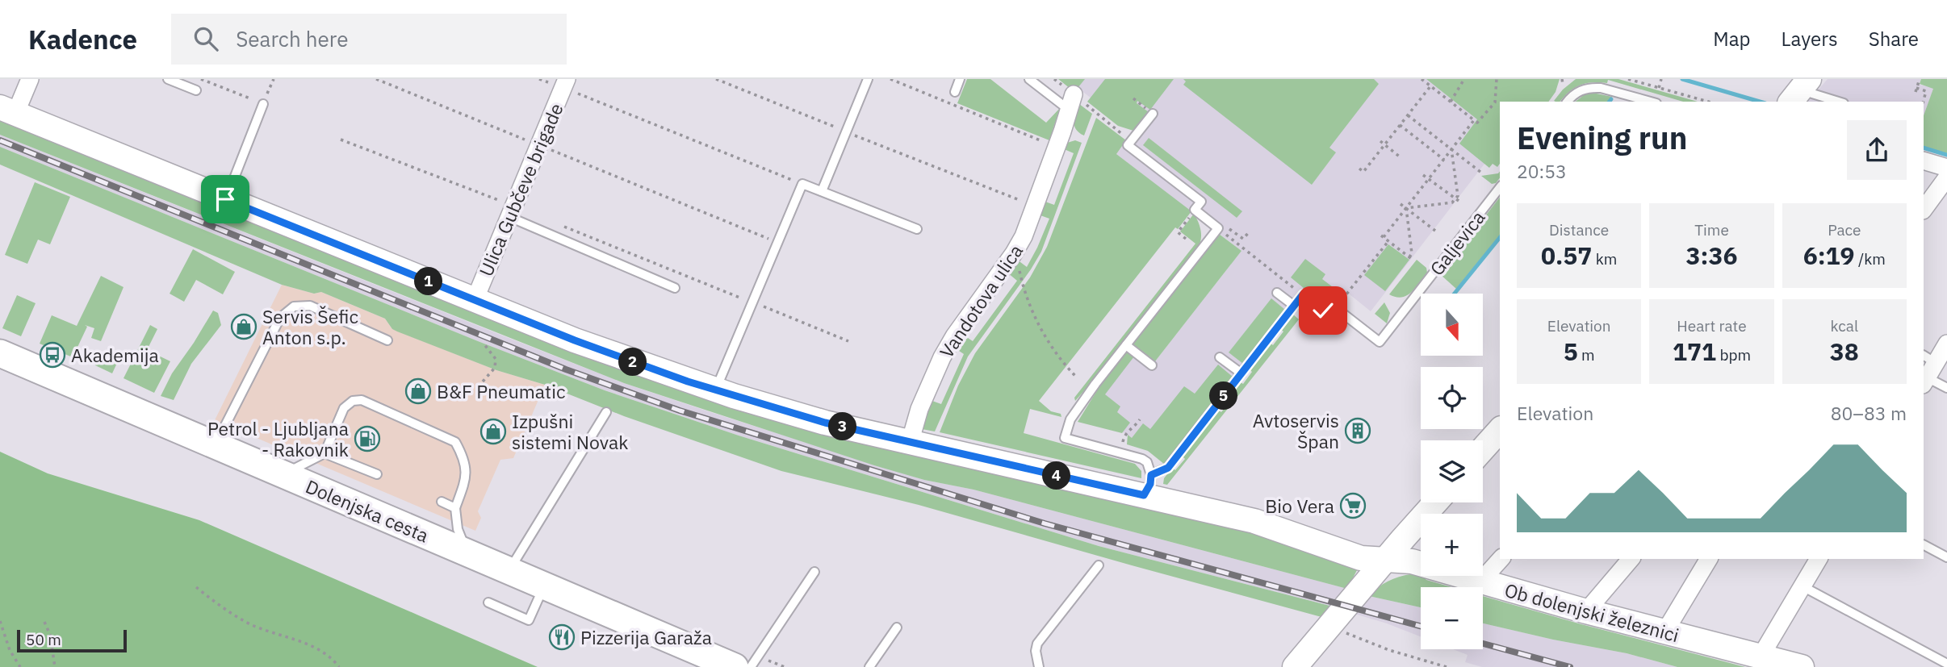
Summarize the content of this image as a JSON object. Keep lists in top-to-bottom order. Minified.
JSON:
{"streets":{"main road":["Dolenjska cesta"],"street":["Ulica Gubčeve brigade","Vandotova ulica","Ob dolenjski železnici"],"lane":["Galjevica"]},"crossings":[["Ulica Gubčeve brigade","Ob dolenjski železnici"],["Vandotova ulica","Ob dolenjski železnici"]],"places":{"shop":["Servis Šefic Anton s.p.","B&F Pneumatic","Izpušni sistemi Novak"],"bus stop":["Akademija"],"building":["Avtoservis Špan"],"fuel station":["Petrol - Ljubljana - Rakovnik"],"supermarket":["Bio Vera"],"restaurant":["Pizzerija Garaža"]},"scale_bar":"50 m","north":"bottom","page":{"header":"Kadence","search":"Search here","nav":["Map","Layers","Share"],"heading":["Evening run","20:53"],"stats":[["Distance","0.57 km"],["Time","3:36"],["Pace","6:19 /km"],["Elevation","5 m"],["Heart rate","171 bpm"],["kcal","38"]],"pins":["1","2","5","3","4"],"map_buttons":["+","−"],"chart":["Elevation","80–83 m"],"scale":"50 m"}}
